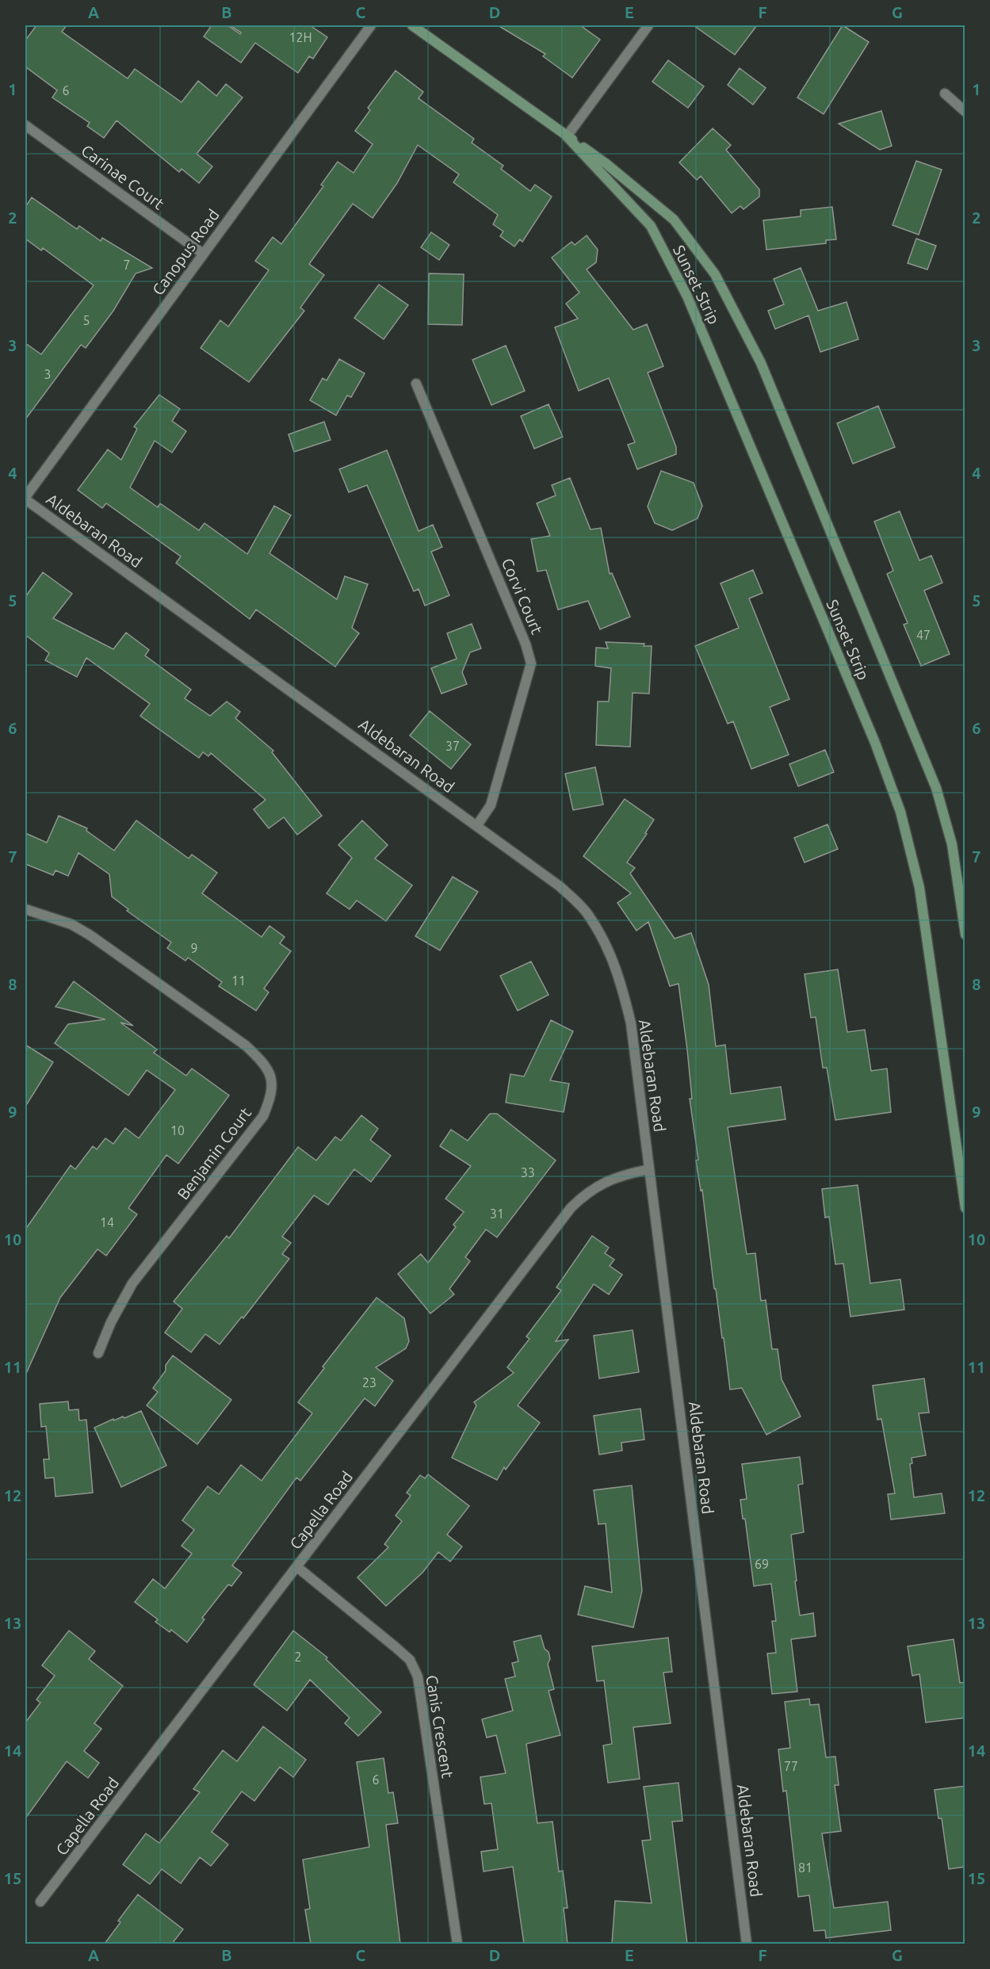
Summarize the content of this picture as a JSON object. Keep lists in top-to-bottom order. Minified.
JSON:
{"streets":{"street":["Carinae Court","Canopus Road","Sunset Strip","Aldebaran Road","Corvi Court","Benjamin Court","Capella Road","Canis Crescent"]},"crossings":[["Carinae Court","Canopus Road"],["Canopus Road","Aldebaran Road"],["Aldebaran Road","Corvi Court"],["Aldebaran Road","Capella Road"],["Capella Road","Canis Crescent"]],"house_numbers":["12H","6","7","5","3","47","37","9","11","10","33","31","14","23","69","2","77","6","81"],"grid":{"columns":["A","B","C","D","E","F","G"],"rows":["1","2","3","4","5","6","7","8","9","10","11","12","13","14","15"]}}
